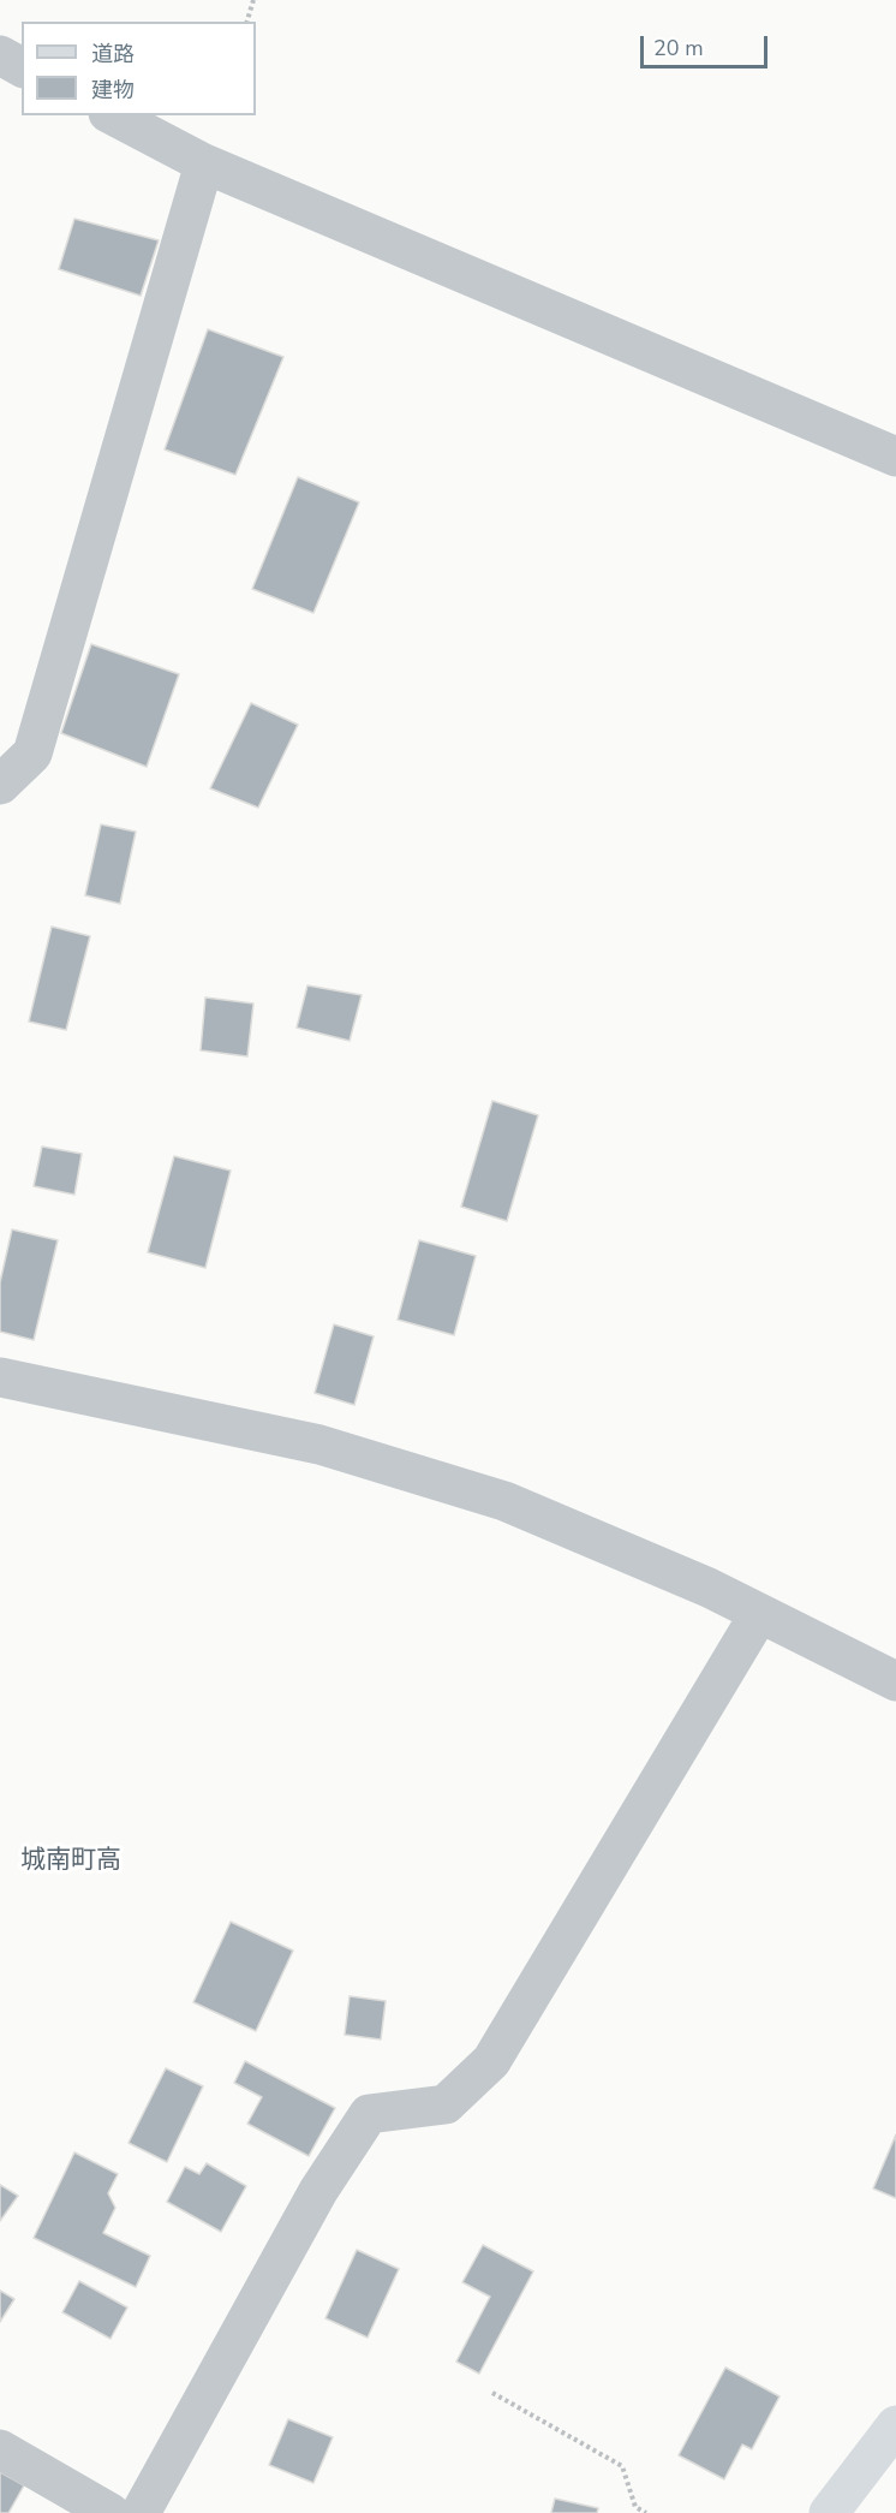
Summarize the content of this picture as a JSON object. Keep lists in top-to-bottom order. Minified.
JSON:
{"districts":["城南町高"],"legend":["道路","建物"],"scale_bar":"20 m"}
